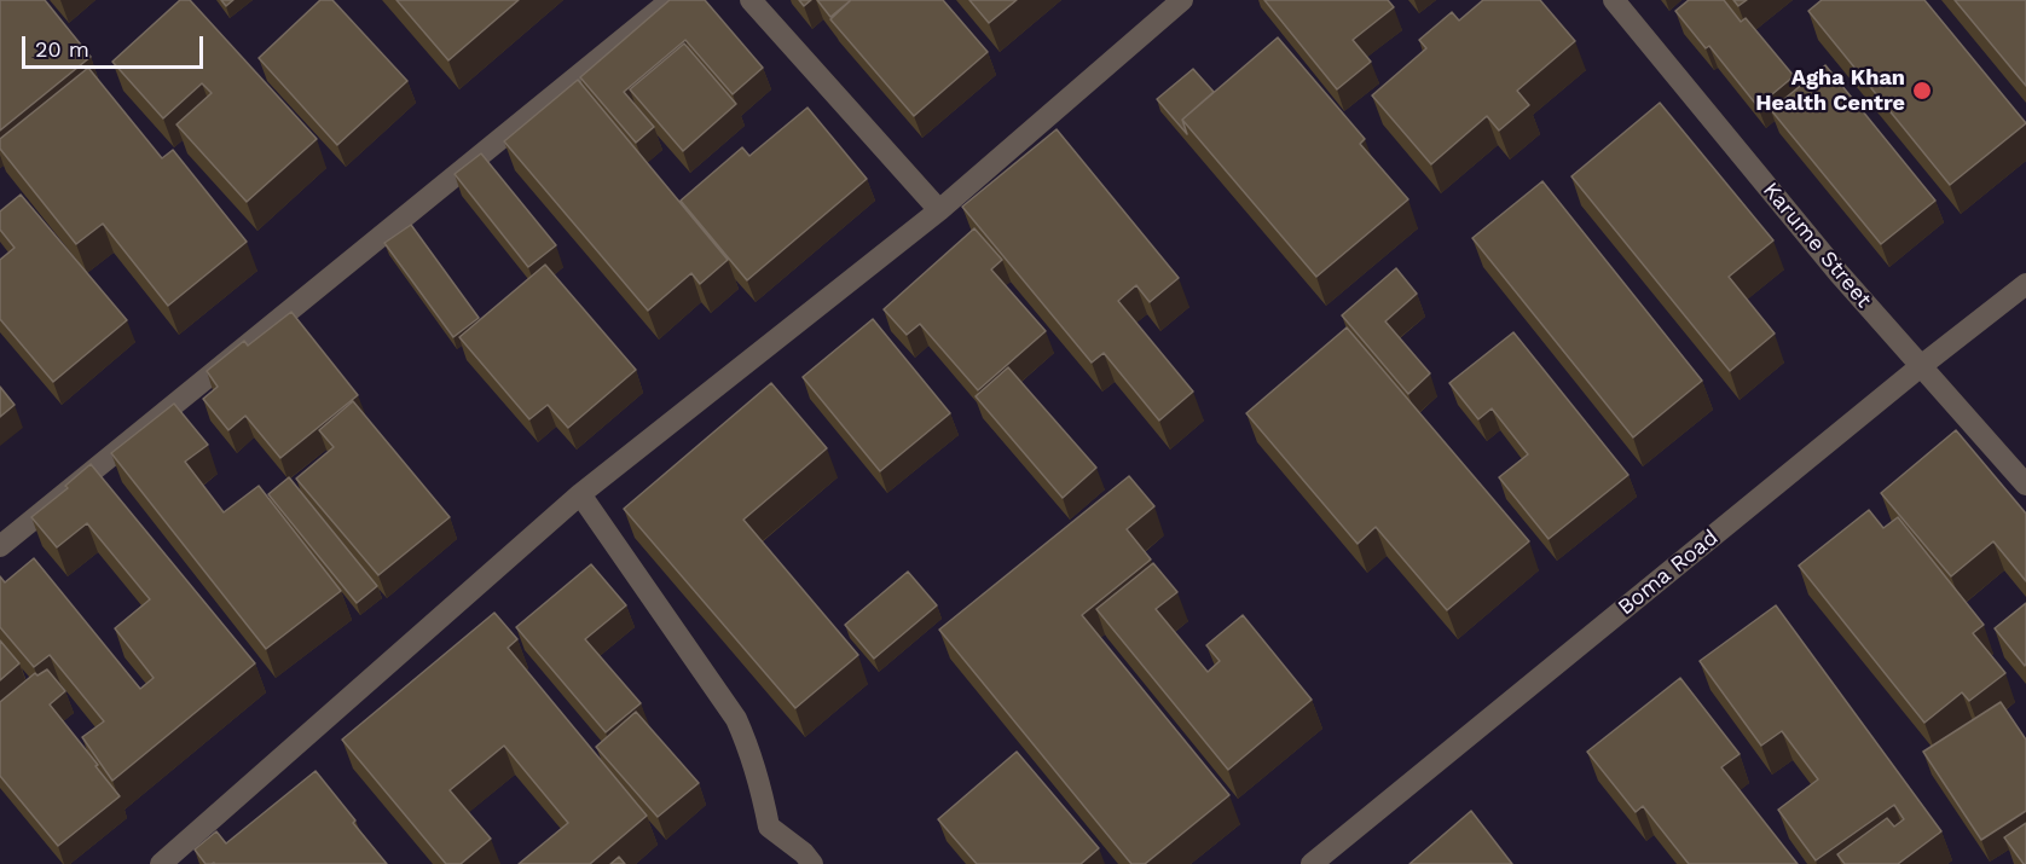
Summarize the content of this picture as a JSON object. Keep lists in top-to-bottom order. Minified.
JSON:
{"streets":{"street":["Karume Street","Boma Road"]},"crossings":[["Karume Street","Boma Road"]],"places":["Agha Khan Health Centre"],"scale_bar":"20 m"}
